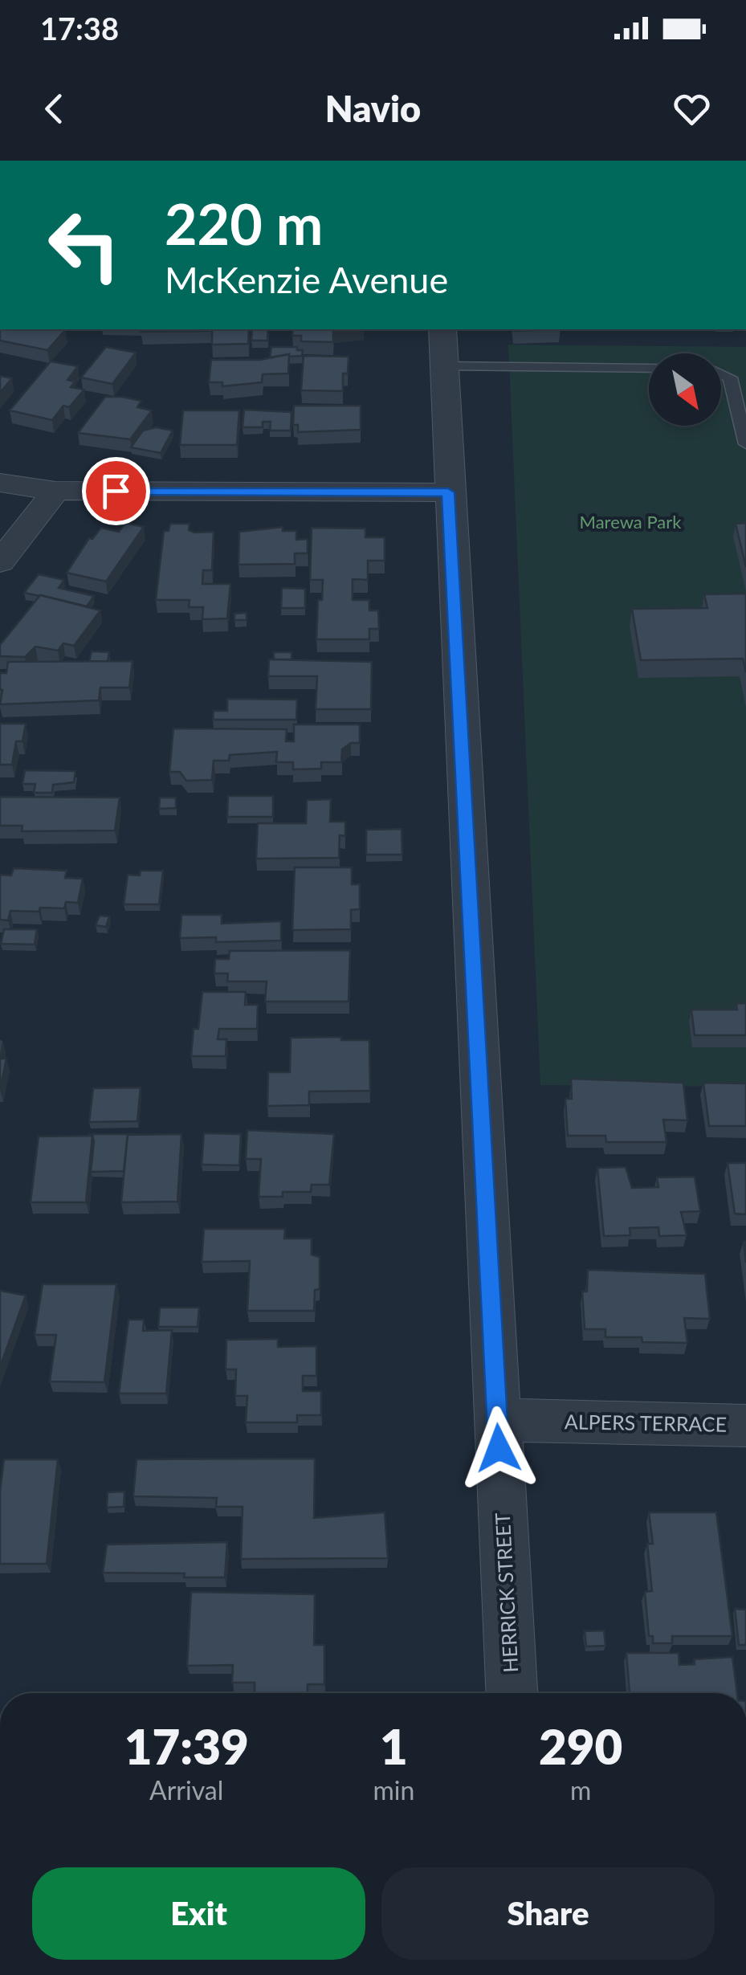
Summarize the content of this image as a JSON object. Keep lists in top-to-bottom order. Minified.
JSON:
{"streets":{"street":["ALPERS TERRACE","HERRICK STREET"]},"crossings":[["ALPERS TERRACE","HERRICK STREET"]],"parks":["Marewa Park"],"north":"bottom right","page":{"status":"17:38","header":"Navio","turn":["220 m","McKenzie Avenue"],"eta":["17:39","Arrival","1","min","290","m"],"buttons":["Exit","Share"]}}
